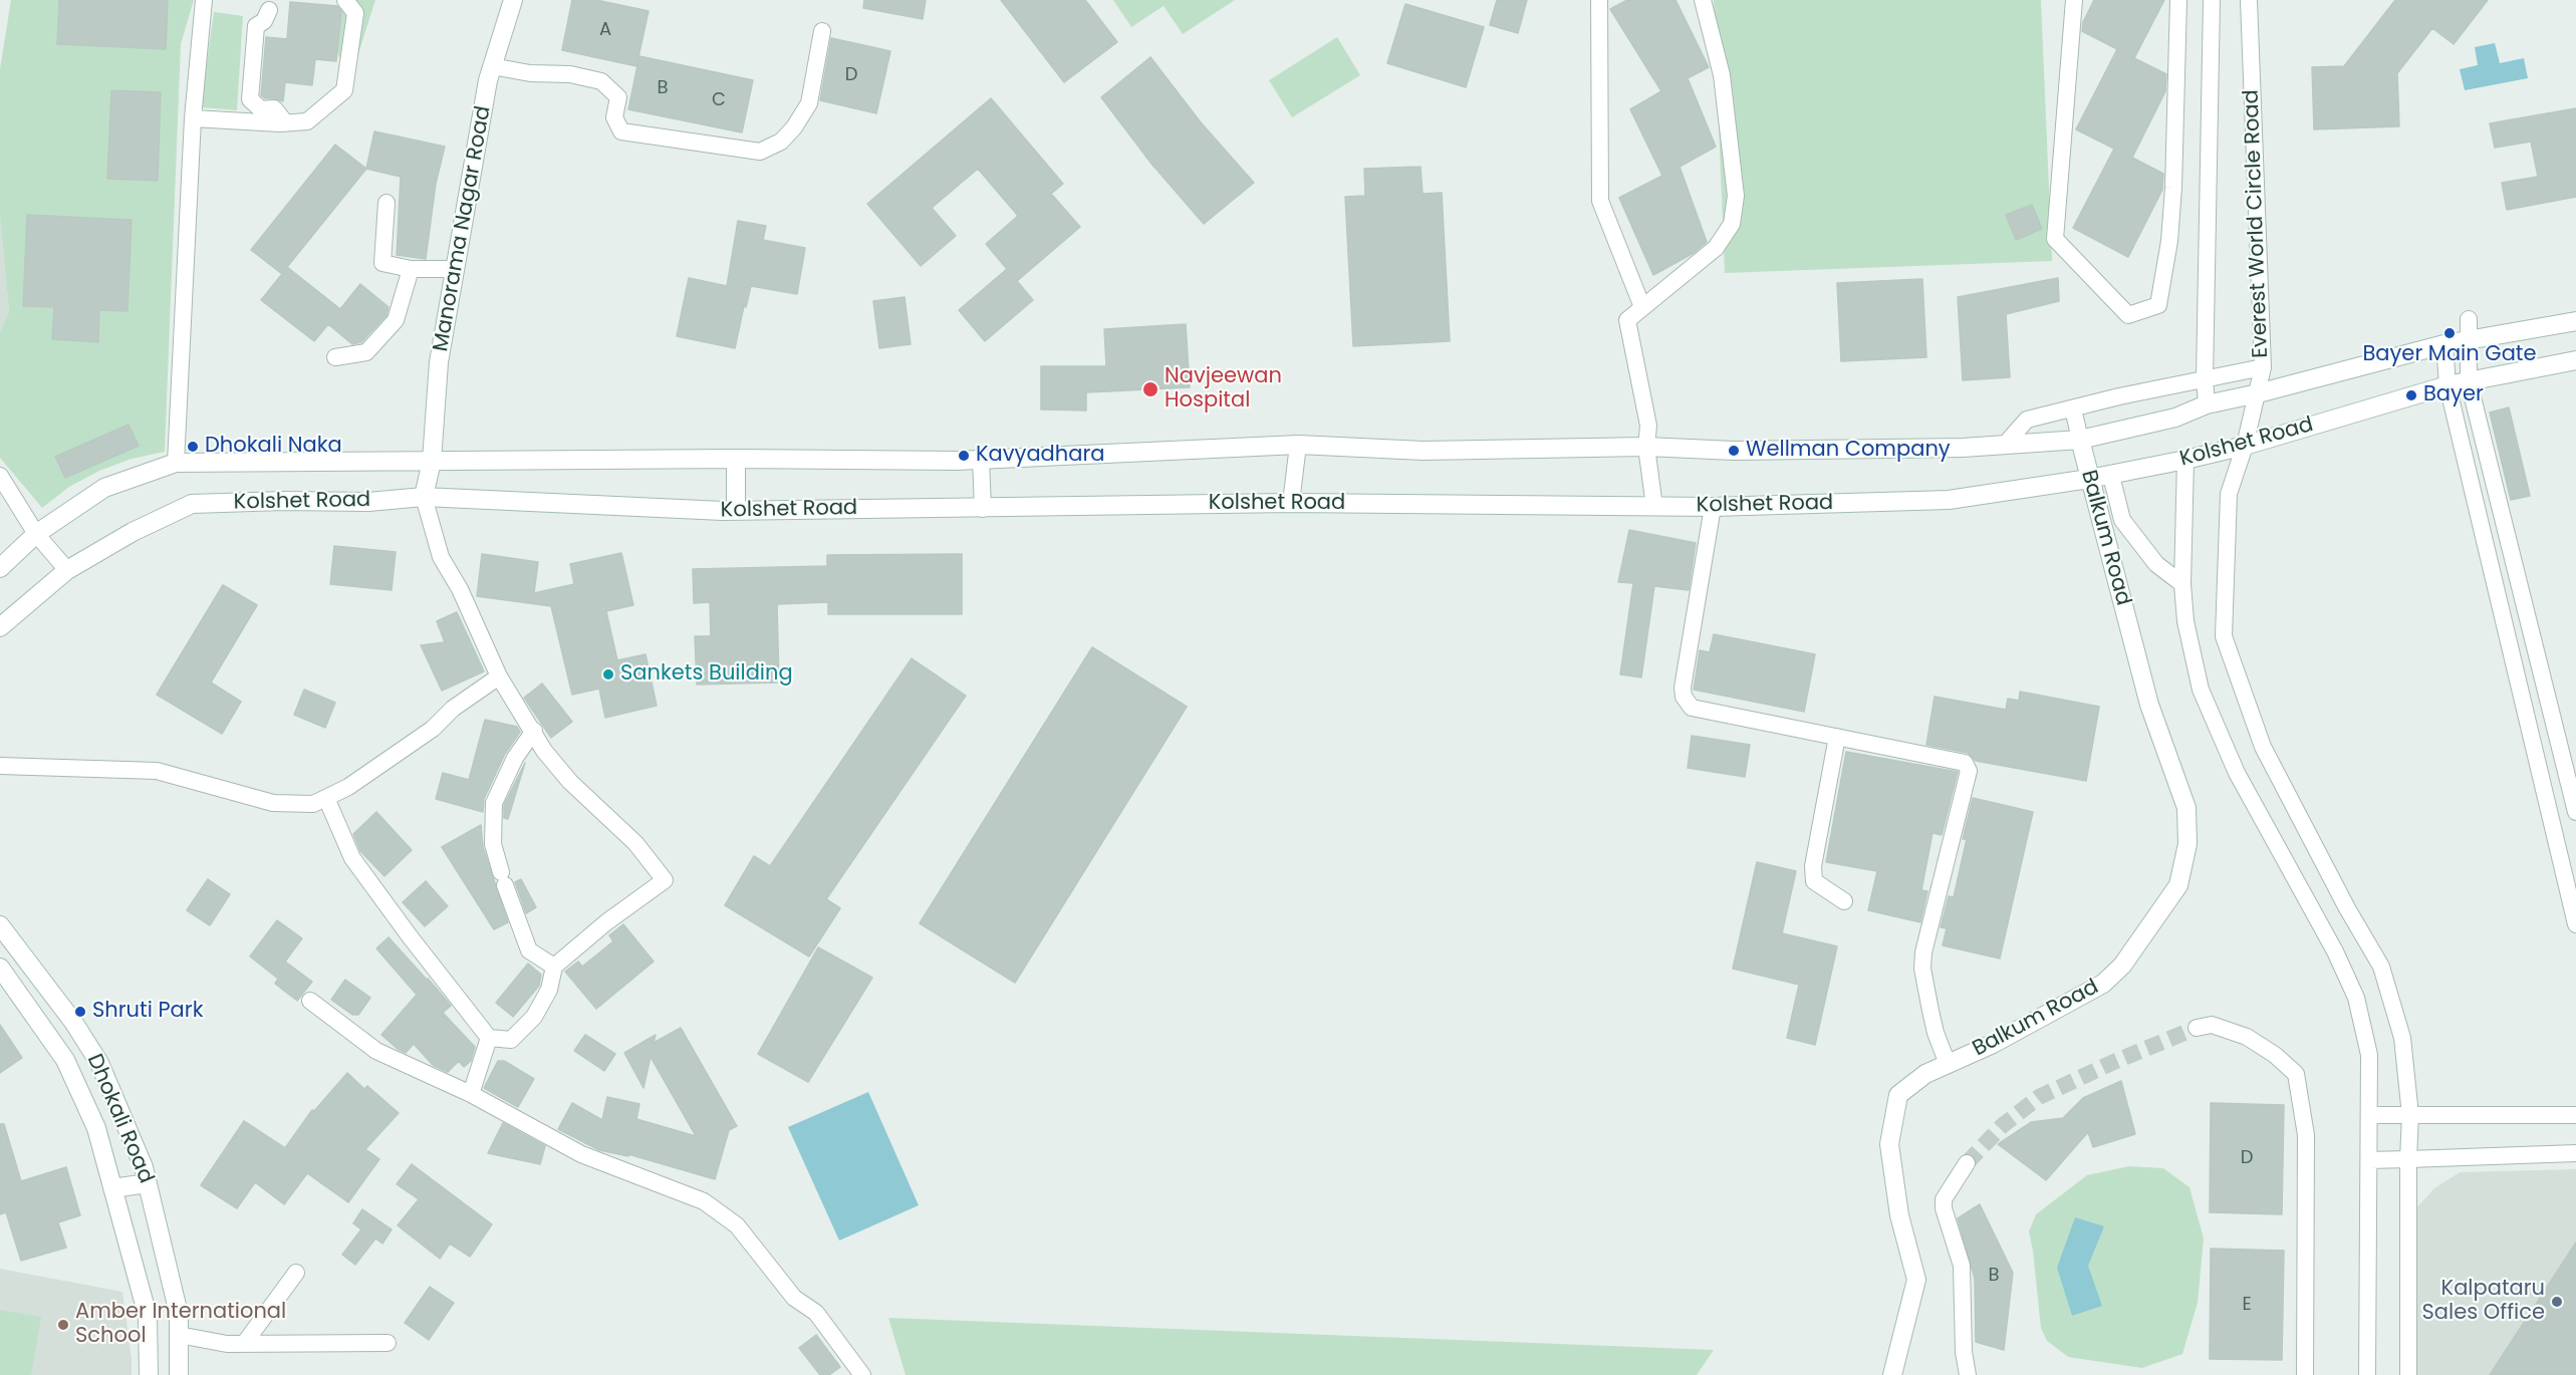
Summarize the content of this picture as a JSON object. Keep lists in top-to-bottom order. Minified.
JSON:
{"streets":{"street":["Everest World Circle Road","Manorama Nagar Road","Kolshet Road","Balkum Road","Dhokali Road"]},"crossings":[["Everest World Circle Road","Kolshet Road"],["Manorama Nagar Road","Kolshet Road"],["Kolshet Road","Balkum Road"]],"places":["Bayer Main Gate","Navjeewan Hospital","Bayer","Dhokali Naka","Wellman Company","Kavyadhara","Sankets Building","Shruti Park","Kalpataru Sales Office","Amber International School"],"house_numbers":["A","D","B","C","D","B","E"]}
